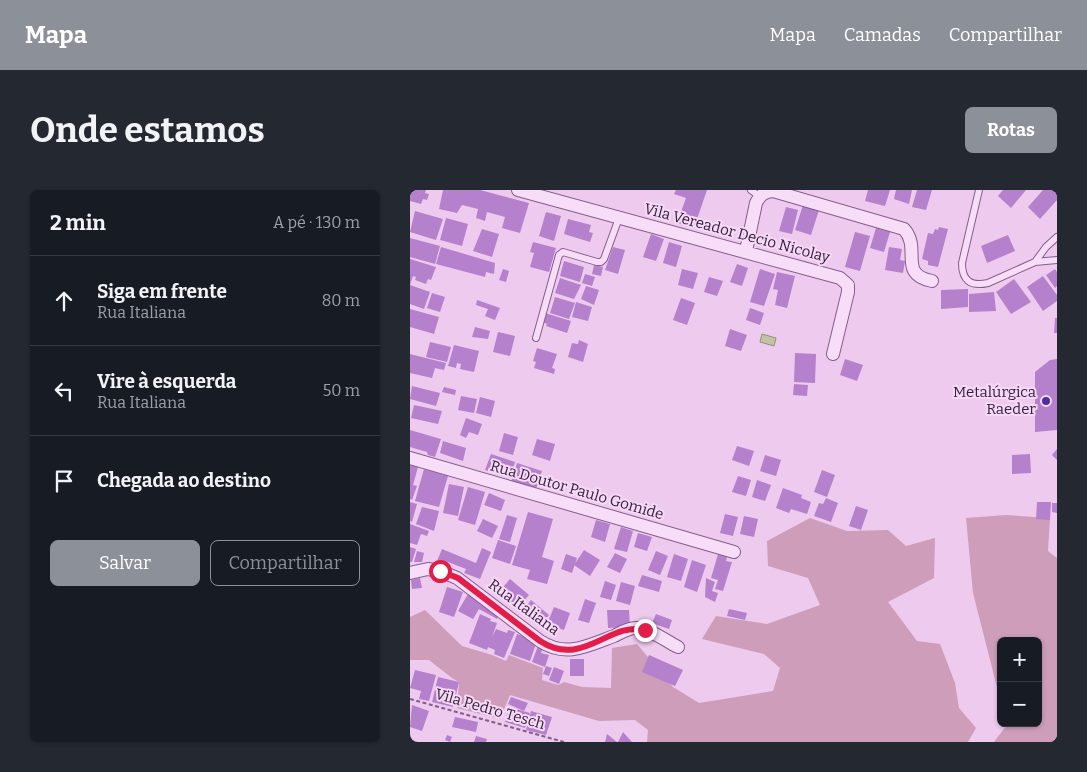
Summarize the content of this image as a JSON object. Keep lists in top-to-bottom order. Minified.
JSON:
{"streets":{"street":["Vila Vereador Decio Nicolay","Rua Doutor Paulo Gomide","Rua Italiana"],"path":["Vila Pedro Tesch"]},"places":["Metalúrgica Raeder"],"page":{"header":"Mapa","nav":["Mapa","Camadas","Compartilhar"],"buttons":["Rotas",["Salvar","Compartilhar"]],"title":"Onde estamos","heading":["2 min","A pé · 130 m"],"list":[["Siga em frente","Rua Italiana","80 m"],["Vire à esquerda","Rua Italiana","50 m"],"Chegada ao destino"],"map_buttons":["+","−"]}}
